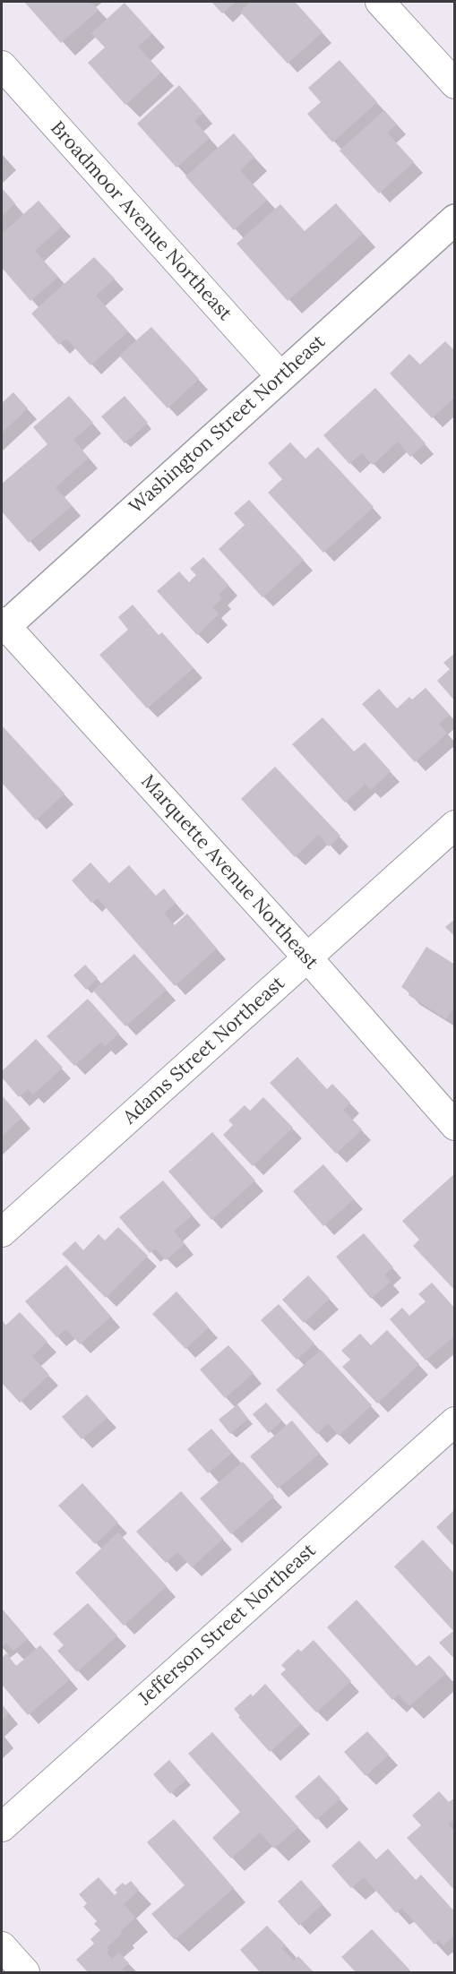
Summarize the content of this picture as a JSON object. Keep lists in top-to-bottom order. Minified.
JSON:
{"streets":{"street":["Broadmoor Avenue Northeast","Washington Street Northeast","Marquette Avenue Northeast","Adams Street Northeast","Jefferson Street Northeast"]},"crossings":[["Broadmoor Avenue Northeast","Washington Street Northeast"],["Washington Street Northeast","Marquette Avenue Northeast"],["Marquette Avenue Northeast","Adams Street Northeast"]]}
